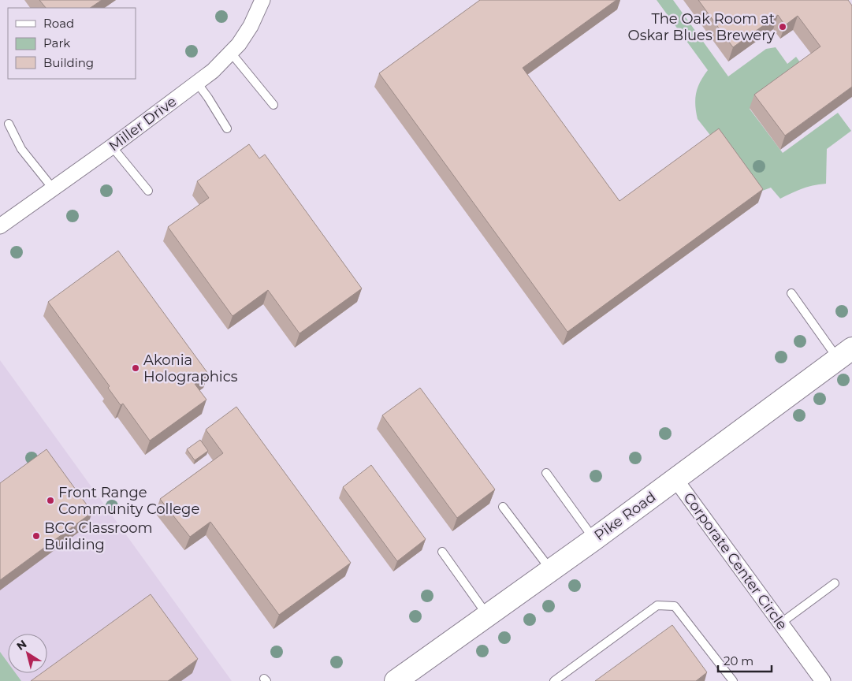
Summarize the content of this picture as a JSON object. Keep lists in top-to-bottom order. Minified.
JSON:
{"streets":{"main road":["Pike Road"],"street":["Miller Drive","Corporate Center Circle"]},"crossings":[["Pike Road","Corporate Center Circle"]],"places":["The Oak Room at Oskar Blues Brewery","Akonia Holographics","Front Range Community College","BCC Classroom Building"],"legend":["Road","Park","Building"],"scale_bar":"20 m","north":"top left"}
